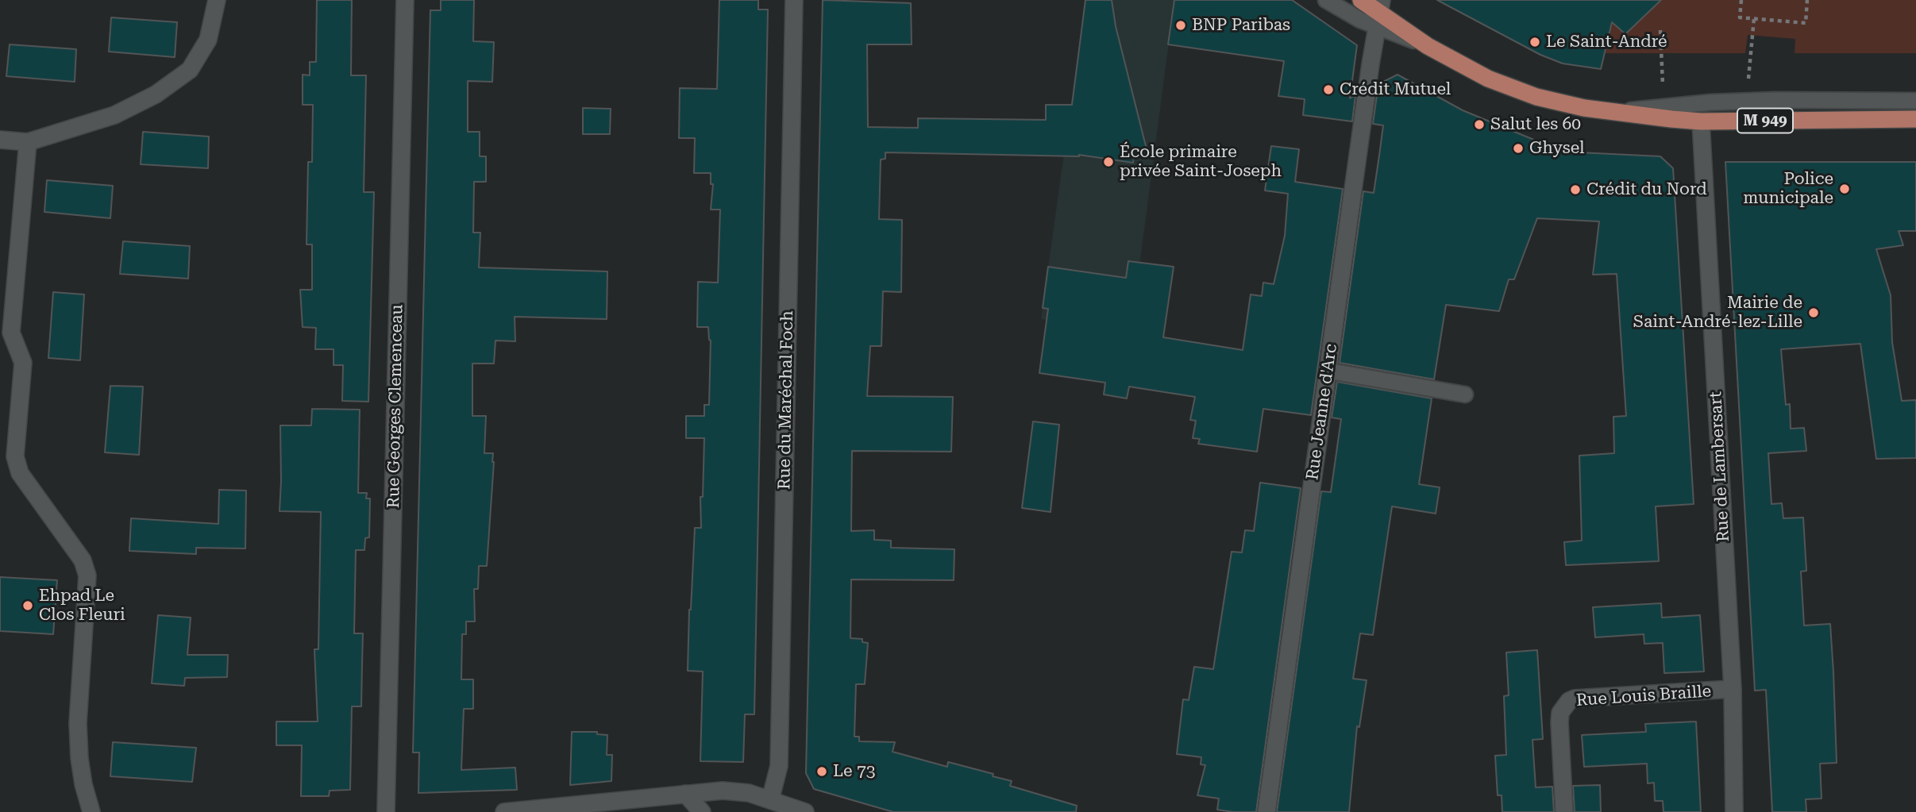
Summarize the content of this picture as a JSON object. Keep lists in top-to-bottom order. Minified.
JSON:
{"streets":{"main road":["M 949"],"street":["Rue du Maréchal Foch","Rue Georges Clemenceau","Rue Jeanne d'Arc","Rue de Lambersart","Rue Louis Braille"]},"crossings":[["M 949","Rue Jeanne d'Arc"],["M 949","Rue de Lambersart"],["Rue de Lambersart","Rue Louis Braille"]],"places":["BNP Paribas","Le Saint-André","Crédit Mutuel","Salut les 60","Ghysel","École primaire privée Saint-Joseph","Police municipale","Crédit du Nord","Mairie de Saint-André-lez-Lille","Ehpad Le Clos Fleuri","Le 73"]}
